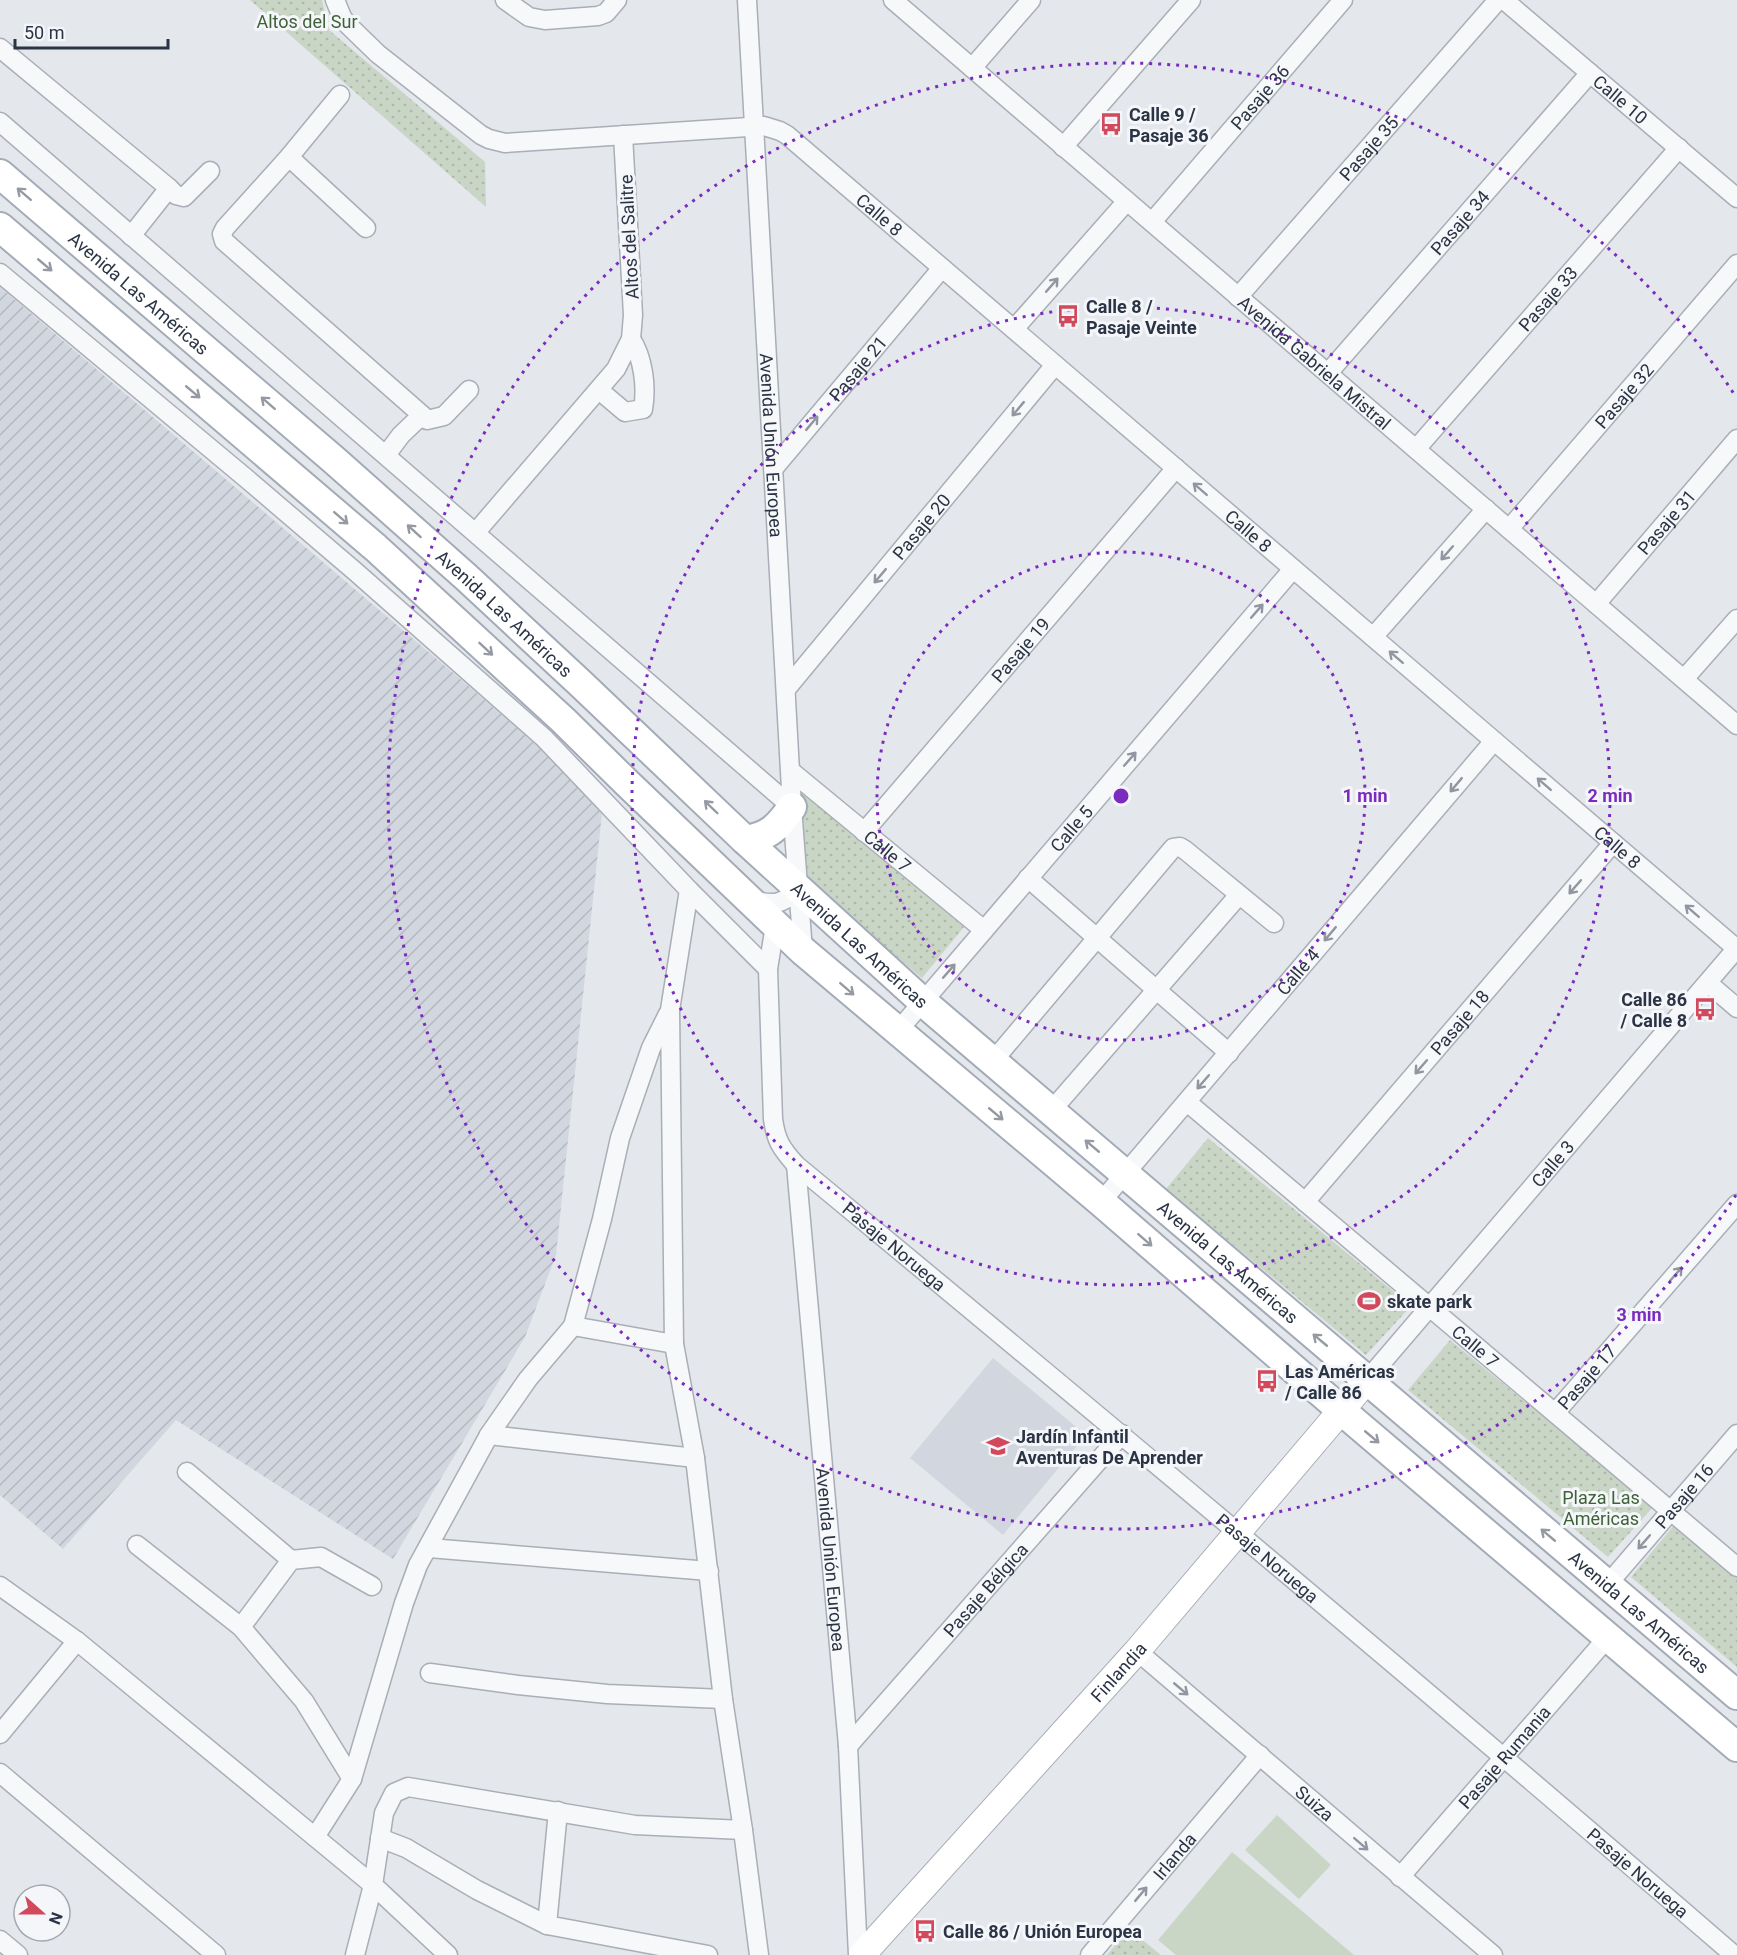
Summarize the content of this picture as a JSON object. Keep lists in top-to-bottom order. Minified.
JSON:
{"streets":{"main road":["Avenida Las Américas"],"street":["Pasaje 36","Calle 10","Pasaje 35","Calle 8","Pasaje 34","Altos del Salitre","Pasaje 33","Avenida Gabriela Mistral","Pasaje 21","Pasaje 32","Avenida Unión Europea","Pasaje 31","Pasaje 20","Pasaje 19","Calle 5","Calle 7","Calle 4","Pasaje 18","Calle 3","Pasaje Noruega","Pasaje 17","Pasaje 16","Pasaje Bélgica","Finlandia","Pasaje Rumania","Suiza","Irlanda"]},"crossings":[["Pasaje 36","Avenida Gabriela Mistral"],["Calle 10","Pasaje 34"],["Calle 10","Pasaje 33"],["Pasaje 35","Avenida Gabriela Mistral"],["Calle 8","Pasaje 21"],["Calle 8","Avenida Unión Europea"],["Calle 8","Pasaje 20"],["Calle 8","Pasaje 19"],["Calle 8","Calle 5"],["Calle 8","Calle 4"],["Calle 8","Pasaje 18"],["Calle 8","Calle 3"],["Pasaje 34","Avenida Gabriela Mistral"],["Avenida Las Américas","Avenida Unión Europea"],["Avenida Las Américas","Calle 5"],["Avenida Las Américas","Calle 4"],["Avenida Las Américas","Calle 3"],["Avenida Las Américas","Pasaje Noruega"],["Avenida Las Américas","Pasaje 16"],["Avenida Las Américas","Finlandia"],["Avenida Las Américas","Pasaje Rumania"],["Pasaje 33","Avenida Gabriela Mistral"],["Avenida Gabriela Mistral","Pasaje 32"],["Avenida Gabriela Mistral","Pasaje 31"],["Pasaje 21","Avenida Unión Europea"],["Avenida Unión Europea","Pasaje 20"],["Avenida Unión Europea","Calle 7"],["Avenida Unión Europea","Pasaje Noruega"],["Avenida Unión Europea","Pasaje Bélgica"],["Avenida Unión Europea","Finlandia"],["Pasaje 19","Calle 7"],["Calle 5","Calle 7"],["Calle 7","Calle 4"],["Calle 7","Pasaje 18"],["Calle 7","Calle 3"],["Calle 7","Pasaje 17"],["Calle 7","Pasaje 16"],["Calle 3","Finlandia"],["Pasaje Noruega","Pasaje Bélgica"],["Pasaje Noruega","Finlandia"],["Pasaje Noruega","Pasaje Rumania"],["Finlandia","Suiza"],["Pasaje Rumania","Suiza"],["Suiza","Irlanda"]],"one_way":["Calle 8","Pasaje 21","Pasaje 20","Calle 5","Pasaje 18","Pasaje 17","Pasaje 16","Suiza","Irlanda"],"parks":["Altos del Sur","Plaza Las Américas"],"places":{"bus stop":["Calle 9 / Pasaje 36","Calle 8 / Pasaje Veinte","Calle 86 / Calle 8","Las Américas / Calle 86","Calle 86 / Unión Europea"],"sports":["skate park"],"school or university":["Jardín Infantil Aventuras De Aprender"]},"scale_bar":"50 m","north":"right","rings":["1 min","2 min","3 min"]}
